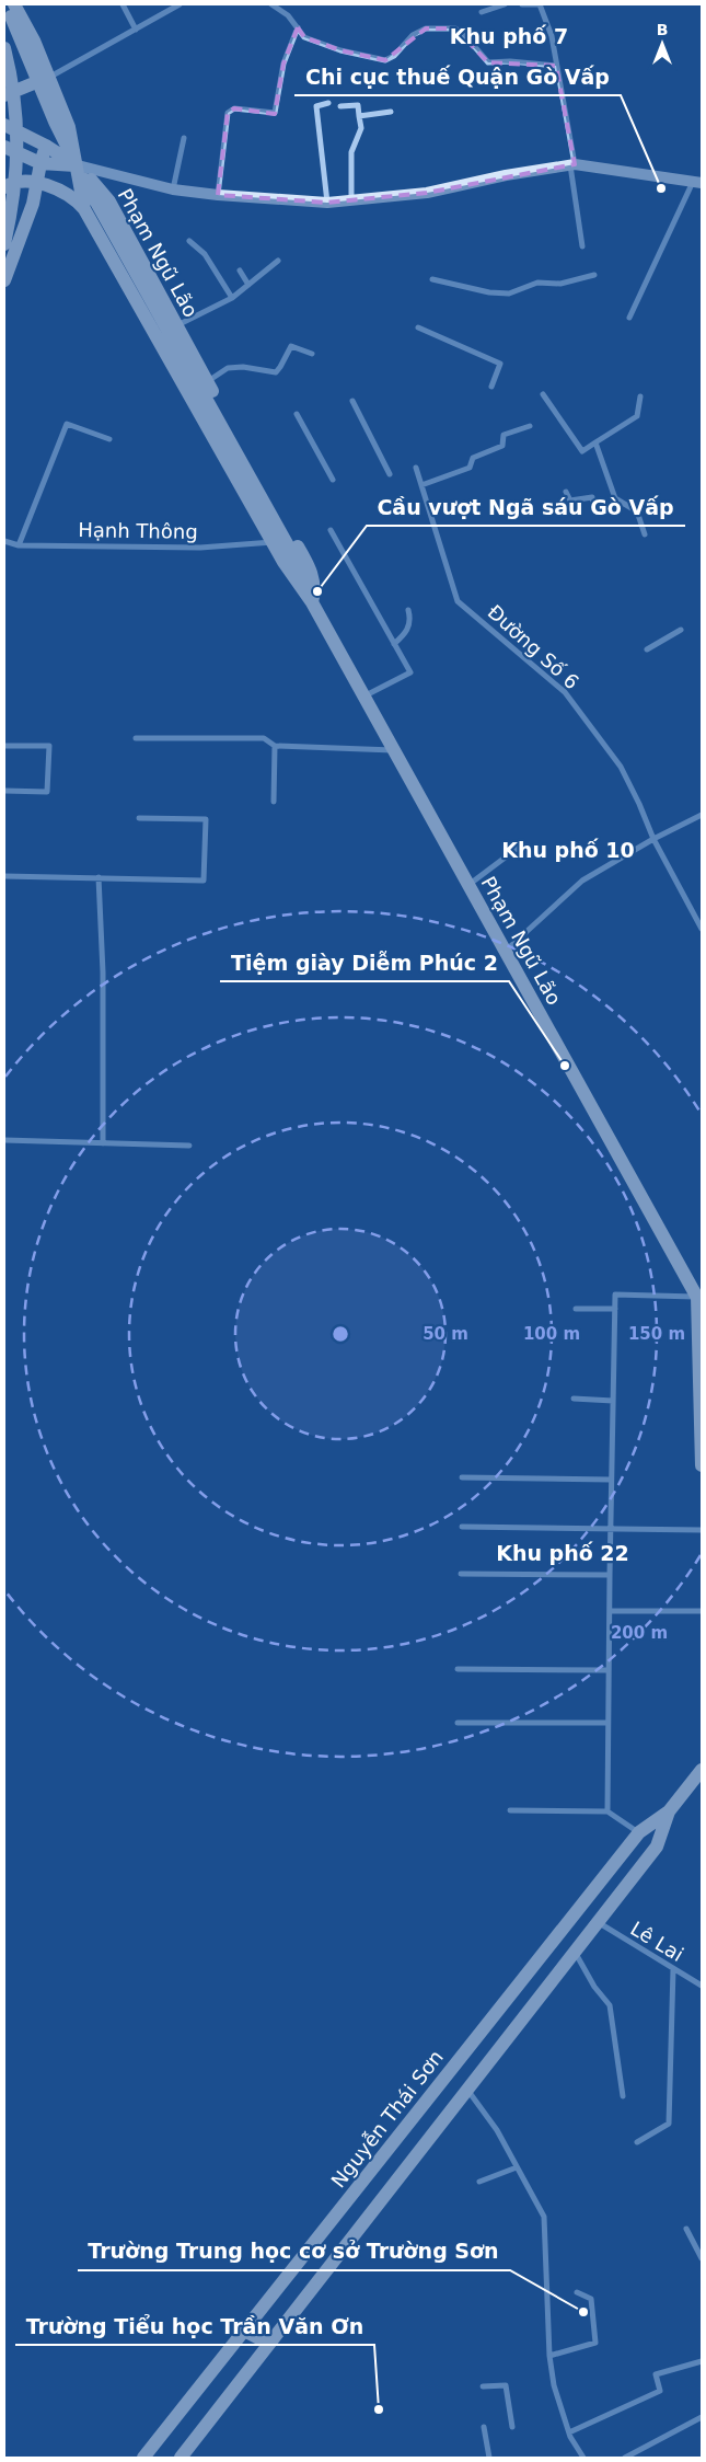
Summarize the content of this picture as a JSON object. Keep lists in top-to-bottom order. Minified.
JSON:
{"streets":{"main road":["Phạm Ngũ Lão","Nguyễn Thái Sơn"],"street":["Hạnh Thông","Đường Số 6","Lê Lai"]},"crossings":[["Phạm Ngũ Lão","Hạnh Thông"],["Lê Lai","Nguyễn Thái Sơn"]],"districts":["Khu phố 7","Khu phố 10","Khu phố 22"],"places":["Chi cục thuế Quận Gò Vấp","Cầu vượt Ngã sáu Gò Vấp","Tiệm giày Diễm Phúc 2","Trường Trung học cơ sở Trường Sơn","Trường Tiểu học Trần Văn Ơn"],"north":"top","rings":["50 m","100 m","150 m","200 m"]}
